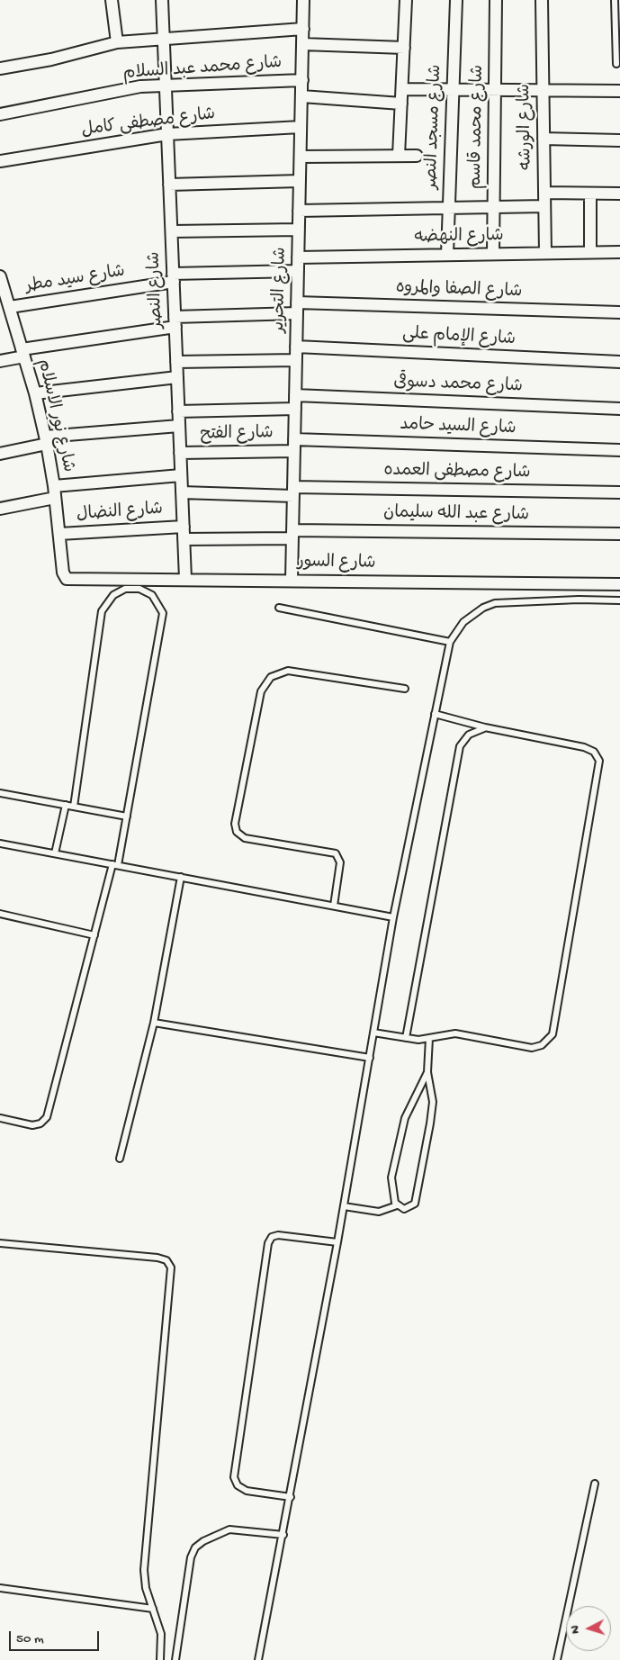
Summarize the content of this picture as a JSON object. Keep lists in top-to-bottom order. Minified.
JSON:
{"streets":{"street":["شارع محمد عبد السلام","شارع مصطفى كامل","شارع مسجد النصر","شارع محمد قاسم","شارع الورشه","شارع النهضه","شارع سيد مطر","شارع النصر","شارع التحرير","شارع الصفا والمروه","شارع الإمام على","شارع محمد دسوقى","شارع نور الاسلام","شارع السيد حامد","شارع الفتح","شارع مصطفى العمده","شارع النضال","شارع عبد الله سليمان","شارع السور"]},"crossings":[["شارع محمد عبد السلام","شارع النصر"],["شارع محمد عبد السلام","شارع التحرير"],["شارع مصطفى كامل","شارع النصر"],["شارع مصطفى كامل","شارع التحرير"],["شارع مسجد النصر","شارع النهضه"],["شارع محمد قاسم","شارع النهضه"],["شارع الورشه","شارع النهضه"],["شارع النهضه","شارع التحرير"],["شارع سيد مطر","شارع النصر"],["شارع سيد مطر","شارع التحرير"],["شارع سيد مطر","شارع نور الاسلام"],["شارع النصر","شارع الصفا والمروه"],["شارع النصر","شارع الفتح"],["شارع النصر","شارع مصطفى العمده"],["شارع النصر","شارع النضال"],["شارع النصر","شارع عبد الله سليمان"],["شارع النصر","شارع السور"],["شارع التحرير","شارع الصفا والمروه"],["شارع التحرير","شارع الإمام على"],["شارع التحرير","شارع محمد دسوقى"],["شارع التحرير","شارع السيد حامد"],["شارع التحرير","شارع الفتح"],["شارع التحرير","شارع مصطفى العمده"],["شارع التحرير","شارع عبد الله سليمان"],["شارع التحرير","شارع السور"],["شارع الصفا والمروه","شارع نور الاسلام"],["شارع نور الاسلام","شارع النضال"],["شارع نور الاسلام","شارع السور"]],"scale_bar":"50 m","north":"left"}
